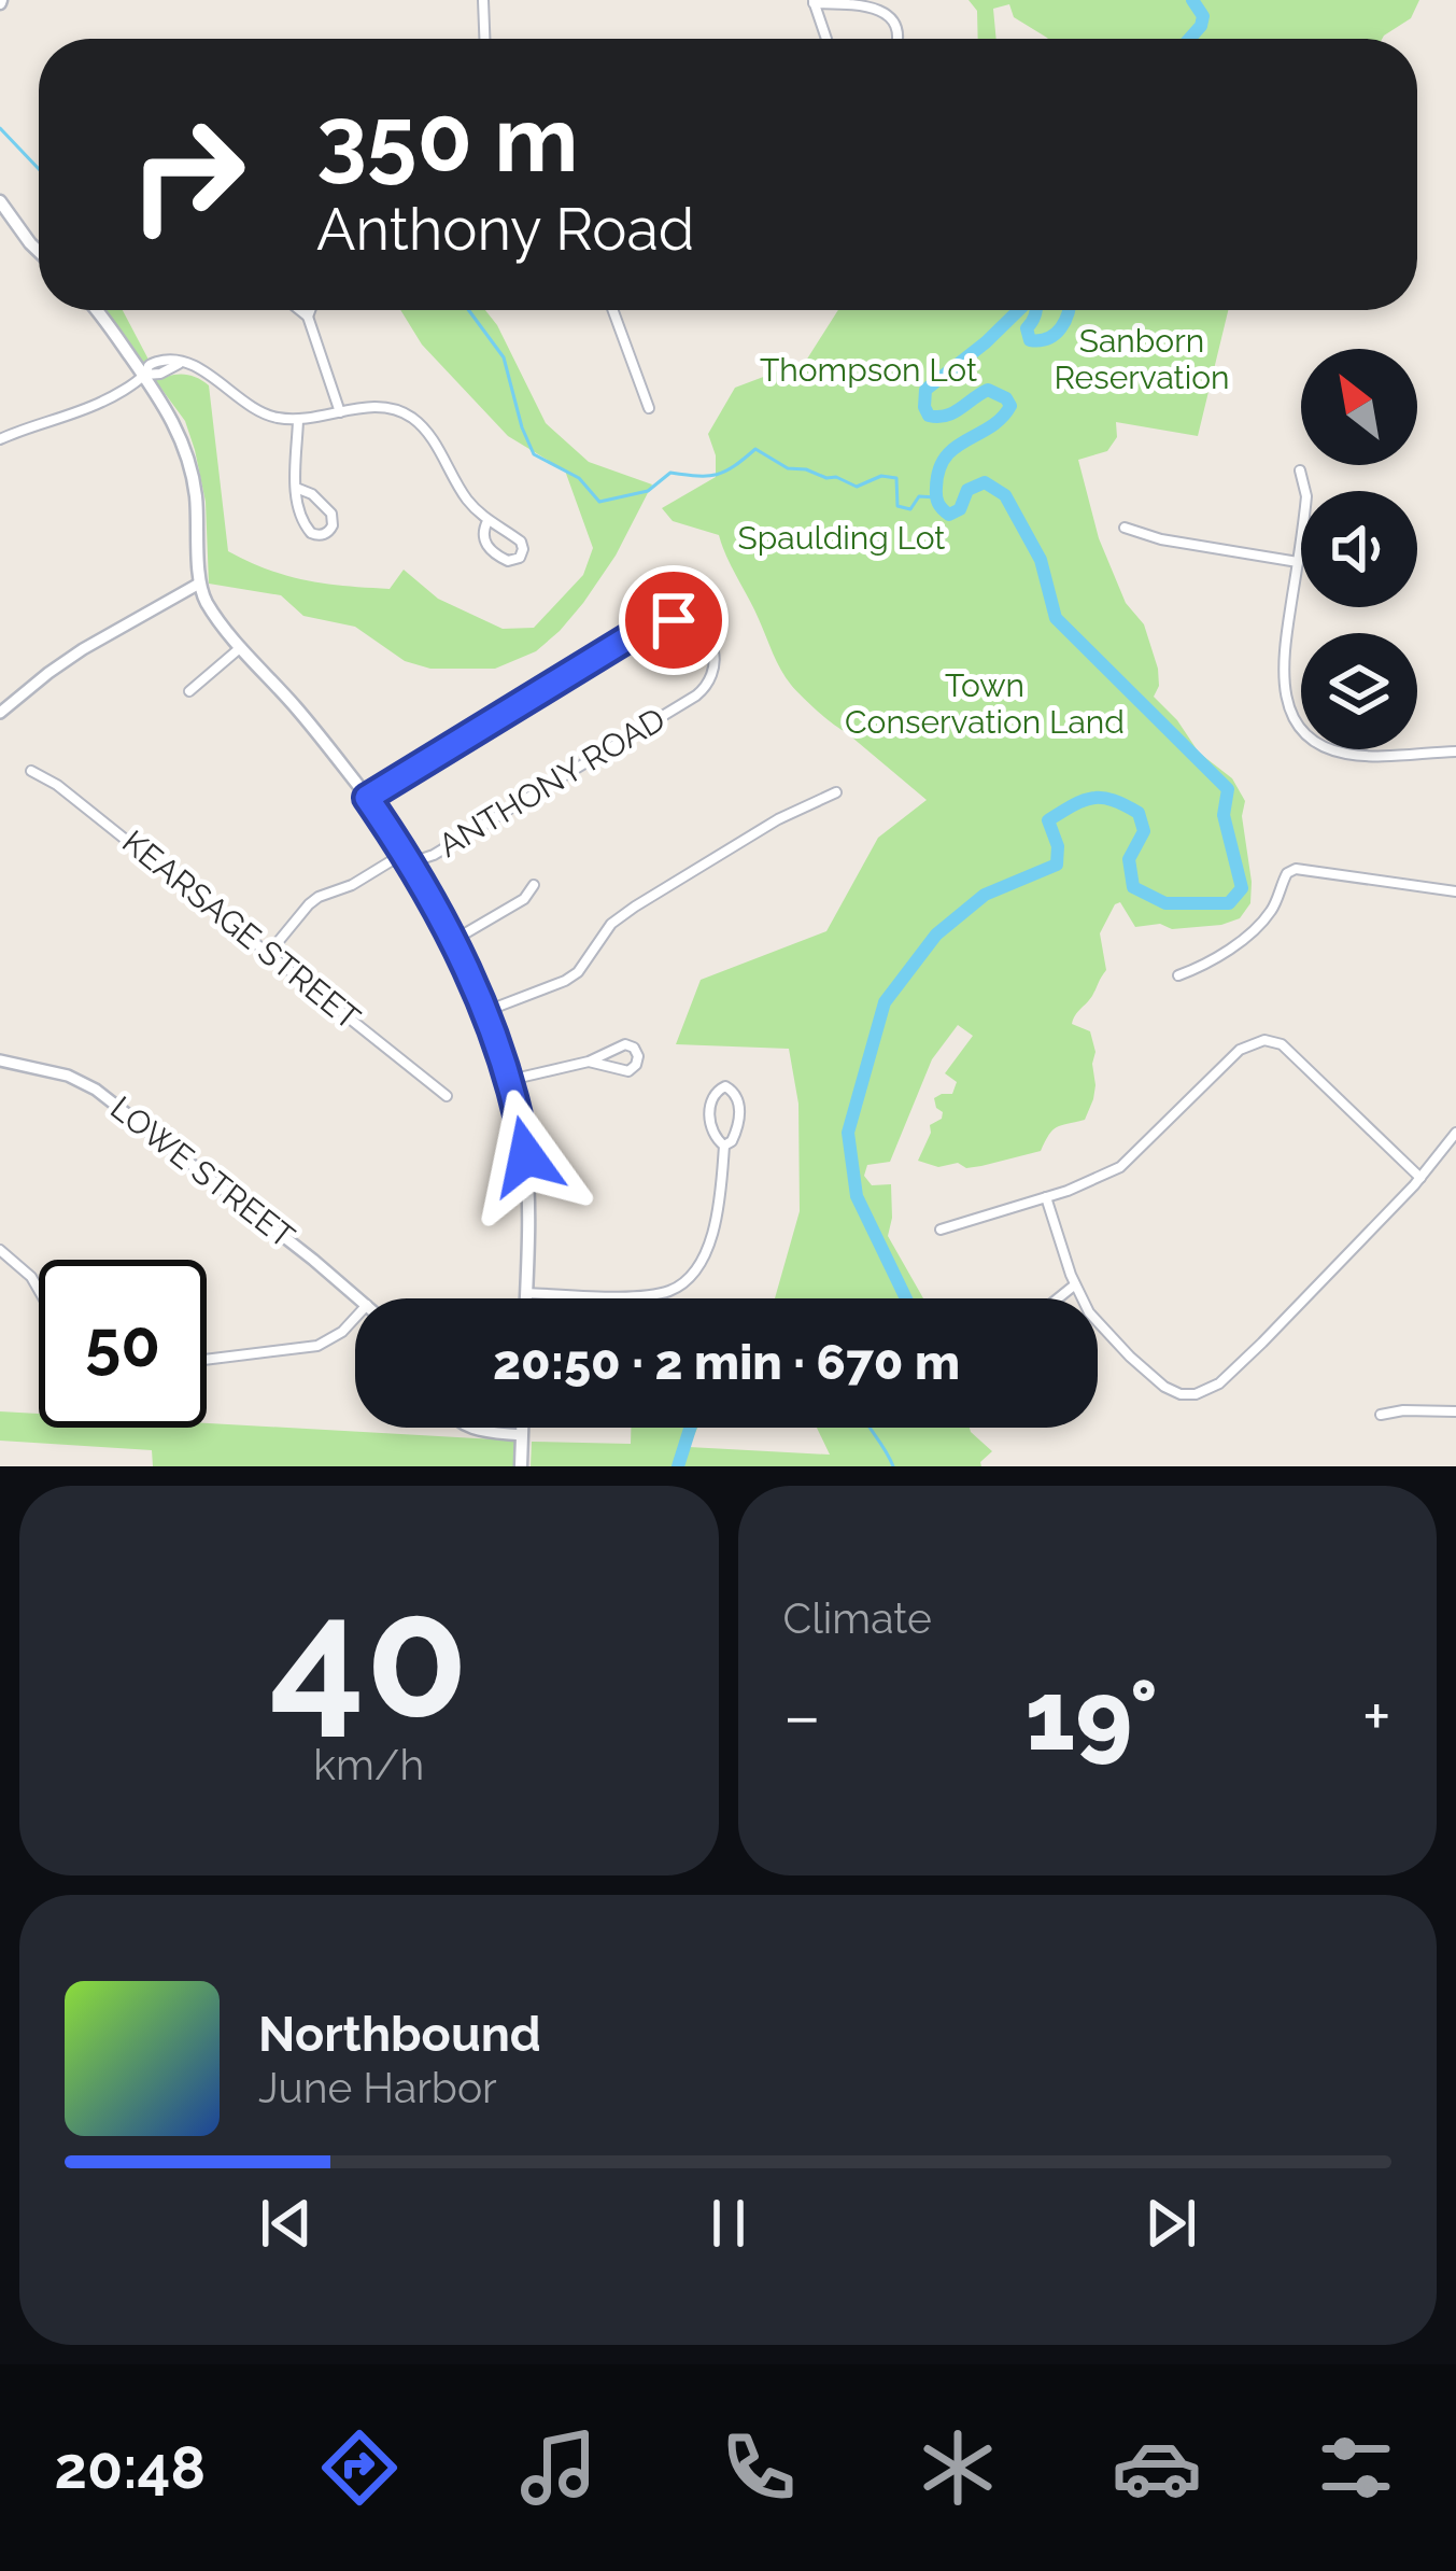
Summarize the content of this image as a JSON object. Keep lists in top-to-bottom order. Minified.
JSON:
{"streets":{"street":["ANTHONY ROAD","KEARSAGE STREET","LOWE STREET"]},"parks":["Sanborn Reservation","Thompson Lot","Spaulding Lot","Town Conservation Land"],"north":"top left","page":{"turn":["350 m","Anthony Road"],"limit":"50","trip":"20:50 · 2 min · 670 m","tile":[["40","km/h"],"Climate"],"heat":["−","19°","+"],"song":["Northbound","June Harbor"],"tabs":"20:48"}}
